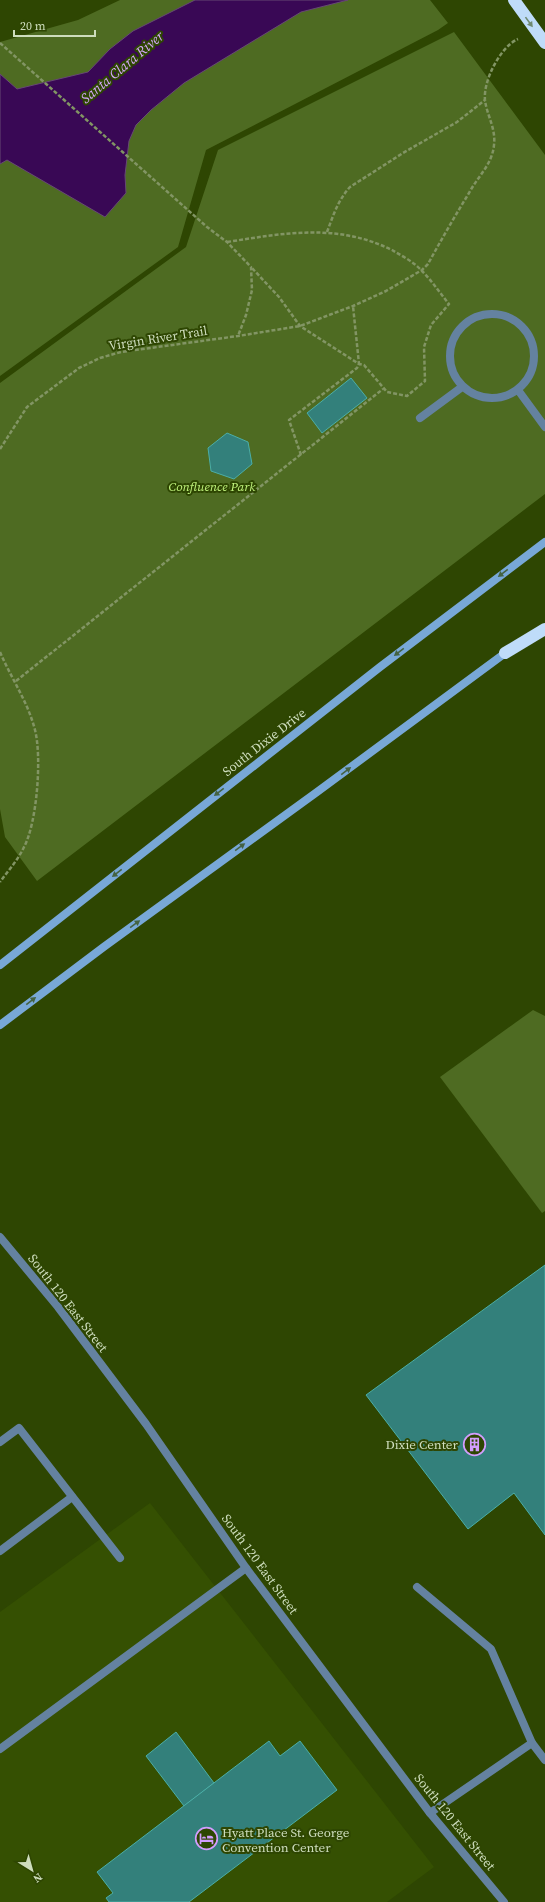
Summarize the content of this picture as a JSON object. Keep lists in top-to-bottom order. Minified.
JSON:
{"streets":{"main road":["South Dixie Drive"],"street":["South 120 East Street"],"path":["Virgin River Trail"]},"water":["Santa Clara River"],"parks":["Confluence Park"],"places":{"building":["Dixie Center"],"hotel":["Hyatt Place St. George Convention Center"]},"scale_bar":"20 m","north":"bottom right"}
